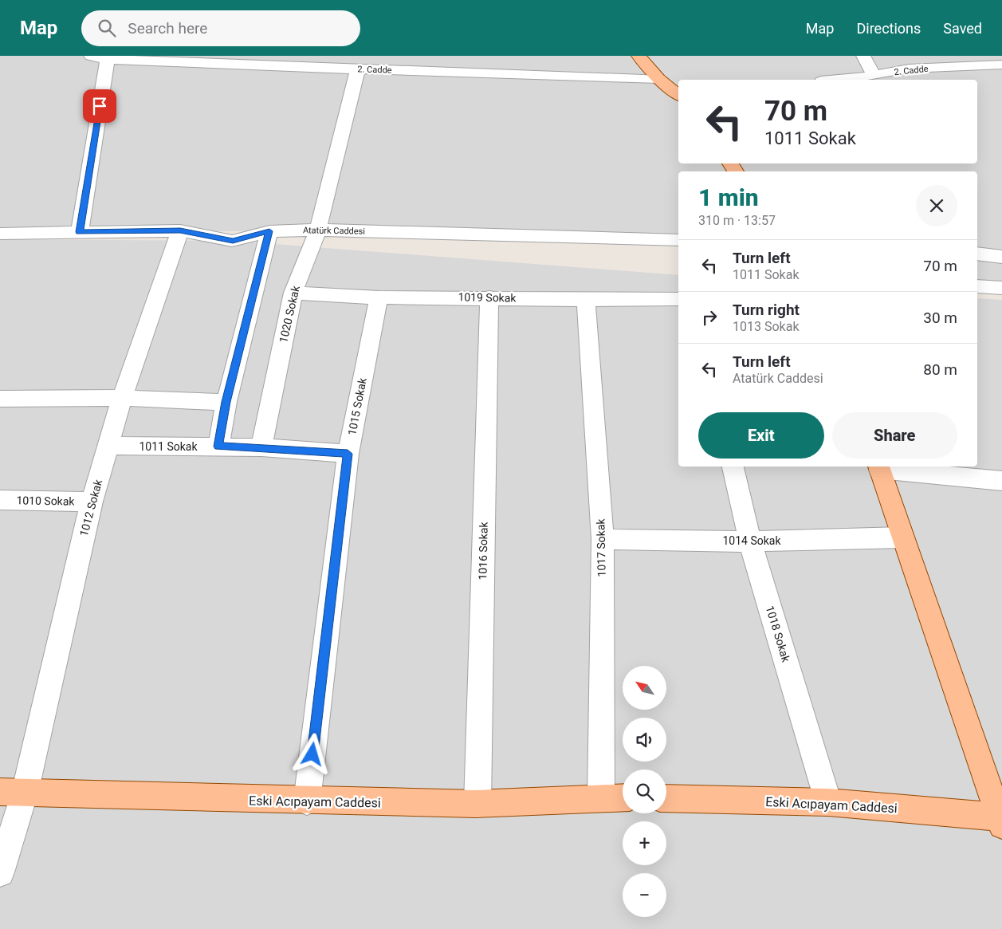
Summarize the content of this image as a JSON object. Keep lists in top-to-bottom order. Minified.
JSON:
{"streets":{"main road":["Eski Acıpayam Caddesi"],"street":["2. Cadde","Atatürk Caddesi","1019 Sokak","1020 Sokak","1015 Sokak","1011 Sokak","1010 Sokak","1012 Sokak","1014 Sokak","1017 Sokak","1016 Sokak","1018 Sokak"]},"crossings":[["2. Cadde","1020 Sokak"],["Atatürk Caddesi","1020 Sokak"],["Atatürk Caddesi","1012 Sokak"],["1019 Sokak","1020 Sokak"],["1019 Sokak","1015 Sokak"],["1019 Sokak","1017 Sokak"],["1019 Sokak","1016 Sokak"],["1020 Sokak","1011 Sokak"],["1015 Sokak","1011 Sokak"],["1015 Sokak","Eski Acıpayam Caddesi"],["1011 Sokak","1012 Sokak"],["1010 Sokak","1012 Sokak"],["1012 Sokak","Eski Acıpayam Caddesi"],["1014 Sokak","1017 Sokak"],["1014 Sokak","1018 Sokak"],["1017 Sokak","Eski Acıpayam Caddesi"],["1016 Sokak","Eski Acıpayam Caddesi"],["1018 Sokak","Eski Acıpayam Caddesi"]],"north":"top left","page":{"header":"Map","search":"Search here","nav":["Map","Directions","Saved"],"turn":["70 m","1011 Sokak"],"heading":["1 min","310 m · 13:57"],"list":[{"name":"Turn left","note":"1011 Sokak","value":"70 m"},{"name":"Turn right","note":"1013 Sokak","value":"30 m"},{"name":"Turn left","note":"Atatürk Caddesi","value":"80 m"}],"buttons":["Exit","Share"],"map_buttons":["+","−"]}}
